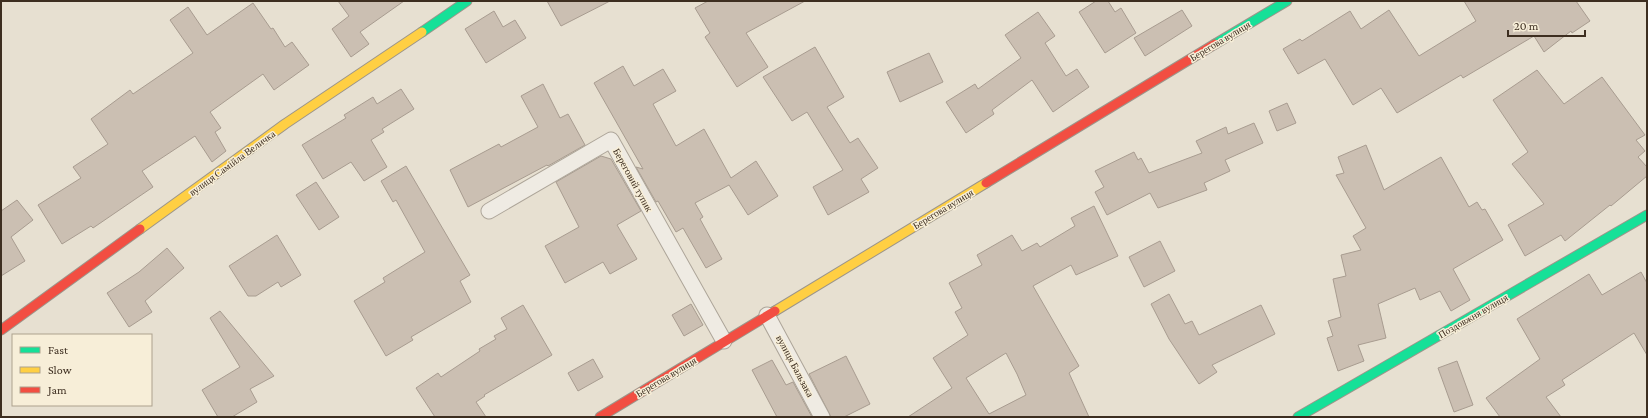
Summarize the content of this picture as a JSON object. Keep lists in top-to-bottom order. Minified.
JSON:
{"streets":{"street":["Берегова вулиця","вулиця Самійла Величка","Поздовжня вулиця"],"lane":["Береговий тупик","вулиця Бальзака"]},"crossings":[["Берегова вулиця","Береговий тупик"],["Берегова вулиця","вулиця Бальзака"]],"legend":["Fast","Slow","Jam"],"scale_bar":"20 m"}
